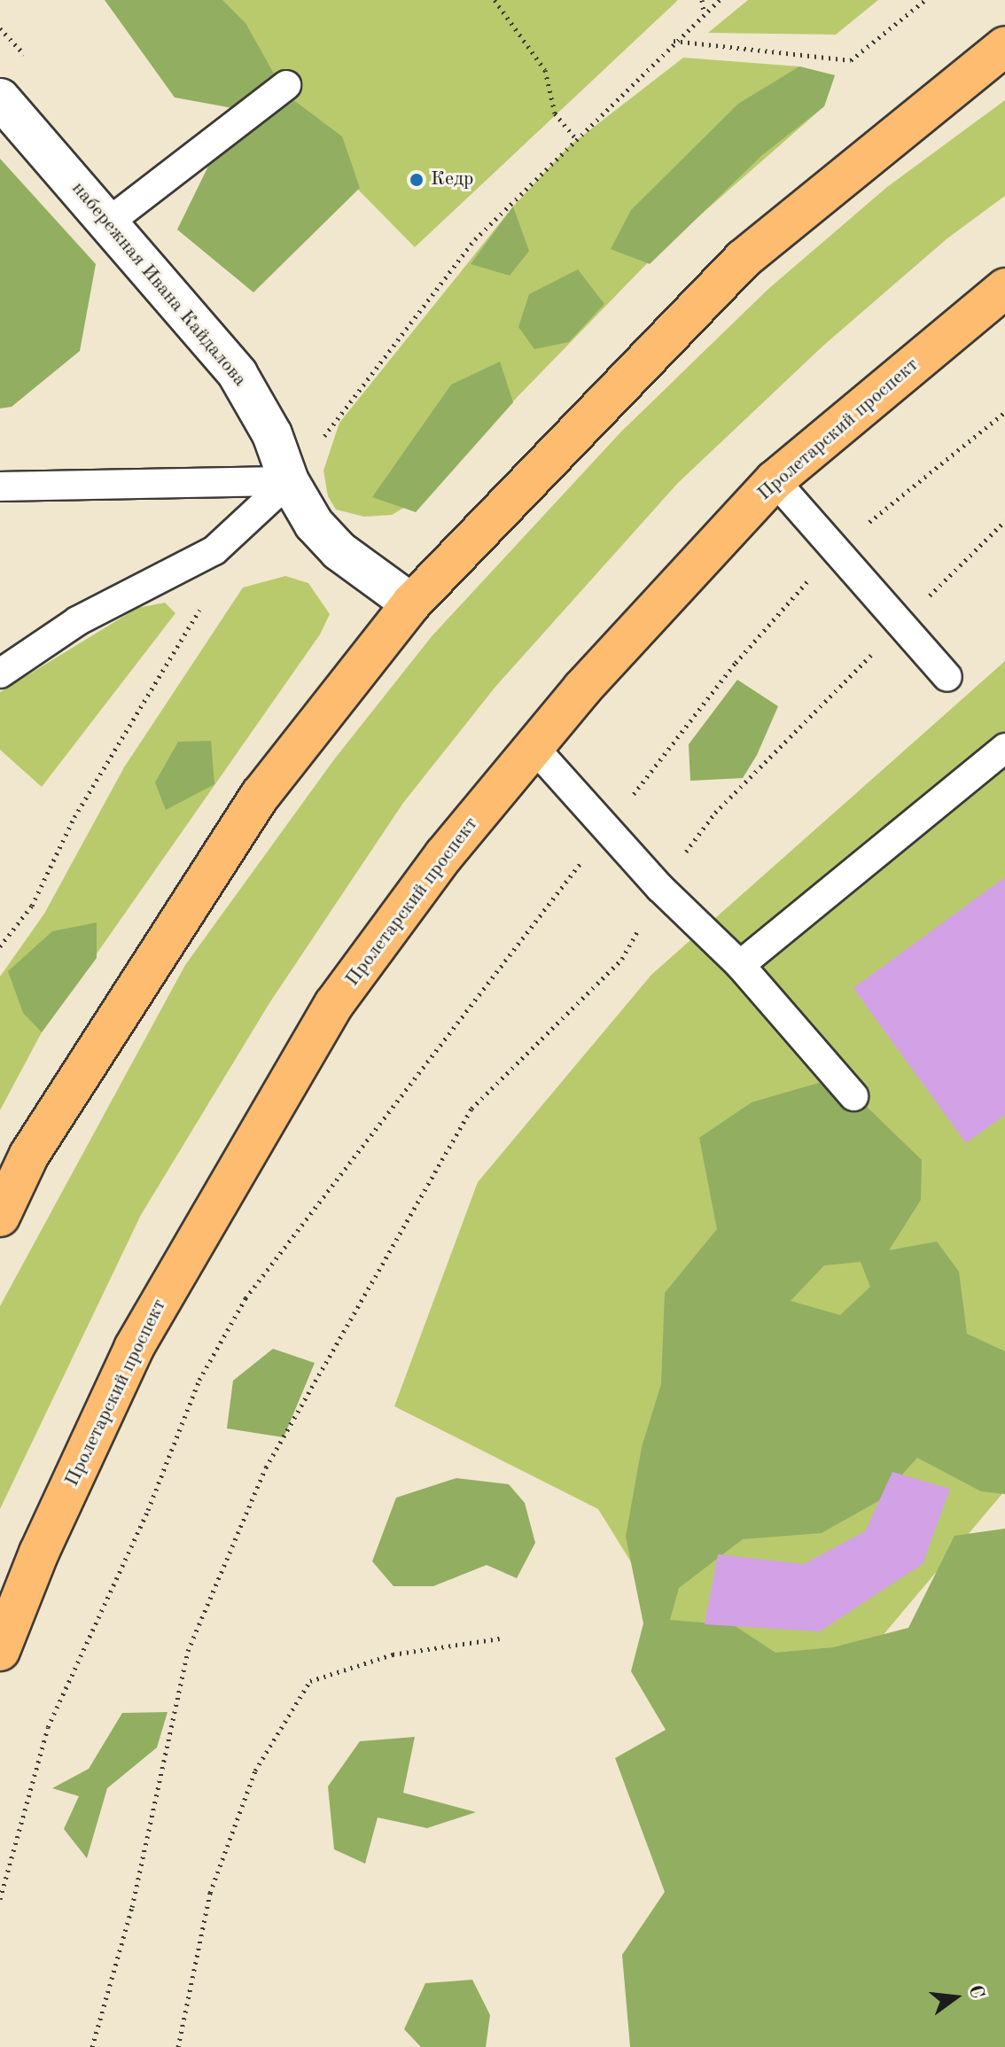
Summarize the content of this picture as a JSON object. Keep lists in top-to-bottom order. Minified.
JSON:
{"streets":{"main road":["Пролетарский проспект"],"street":["набережная Ивана Кайдалова"]},"places":["Кедр"],"north":"right"}
